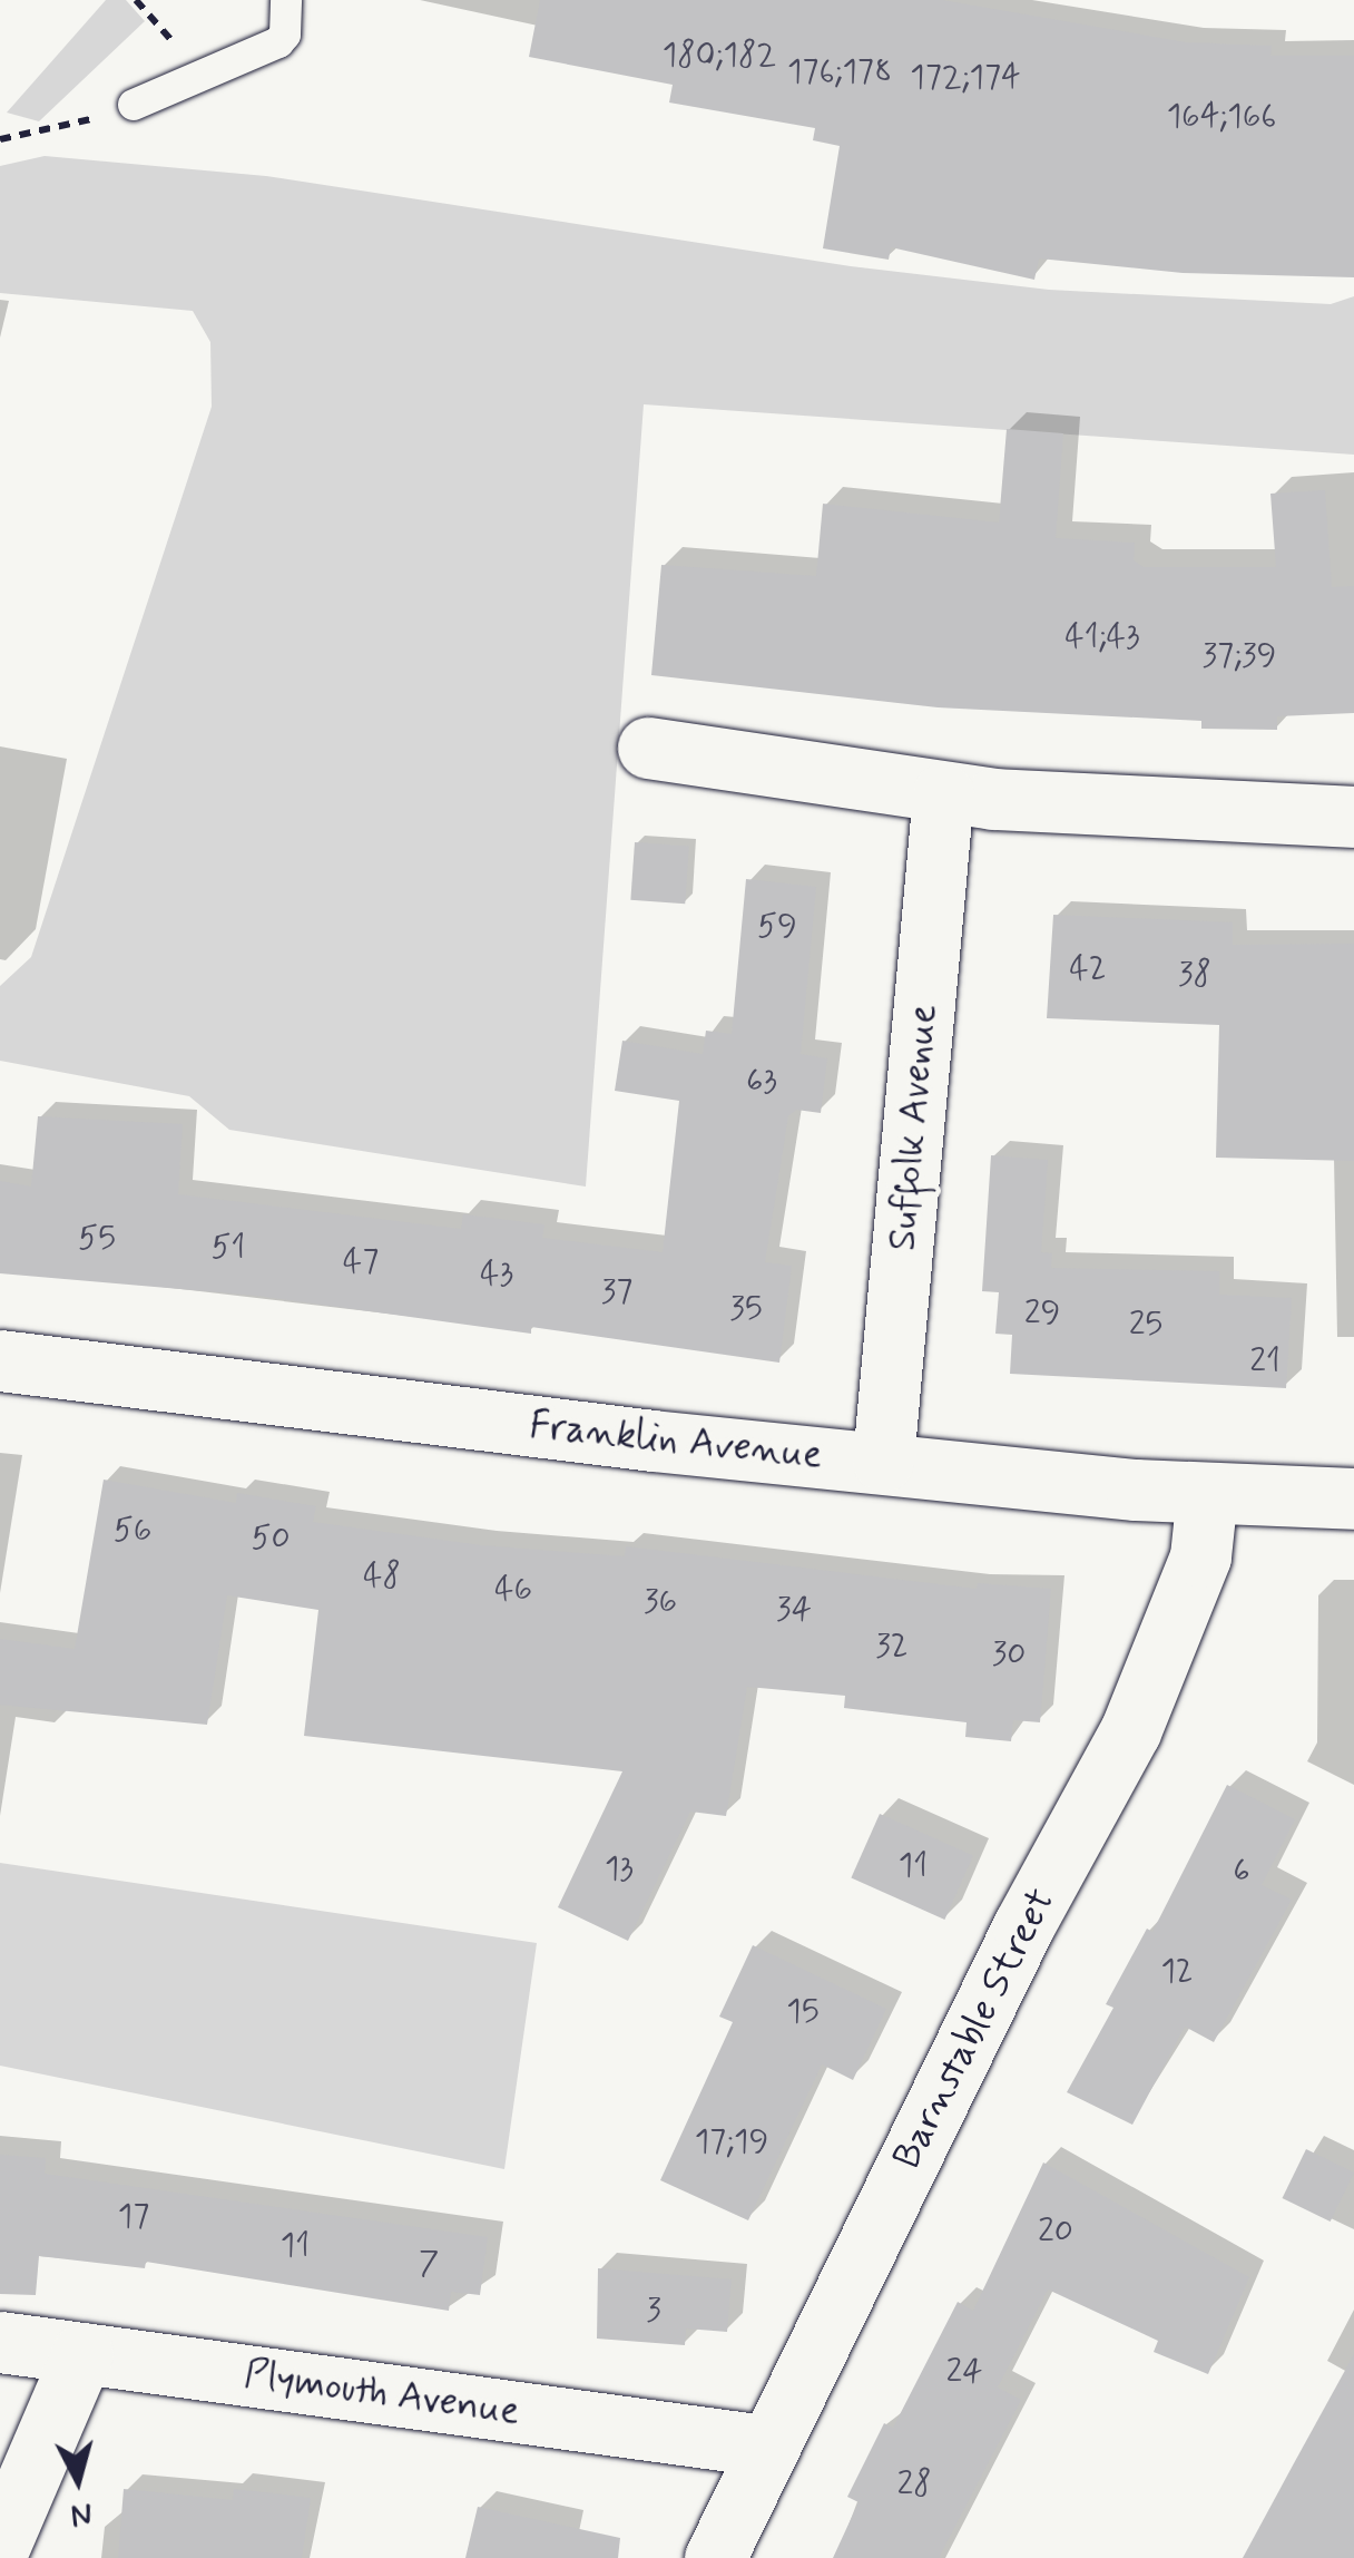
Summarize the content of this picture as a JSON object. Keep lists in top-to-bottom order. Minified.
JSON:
{"streets":{"street":["Suffolk Avenue","Franklin Avenue","Barnstable Street","Plymouth Avenue"]},"crossings":[["Suffolk Avenue","Franklin Avenue"],["Franklin Avenue","Barnstable Street"],["Barnstable Street","Plymouth Avenue"]],"house_numbers":["180;182","176;178","172;174","164;166","41;43","37;39","59","42","38","63","55","51","47","43","37","35","29","25","21","56","50","48","46","36","34","32","30","11","13","6","12","15","17;19","17","20","11","7","3","24","28"],"north":"bottom"}
